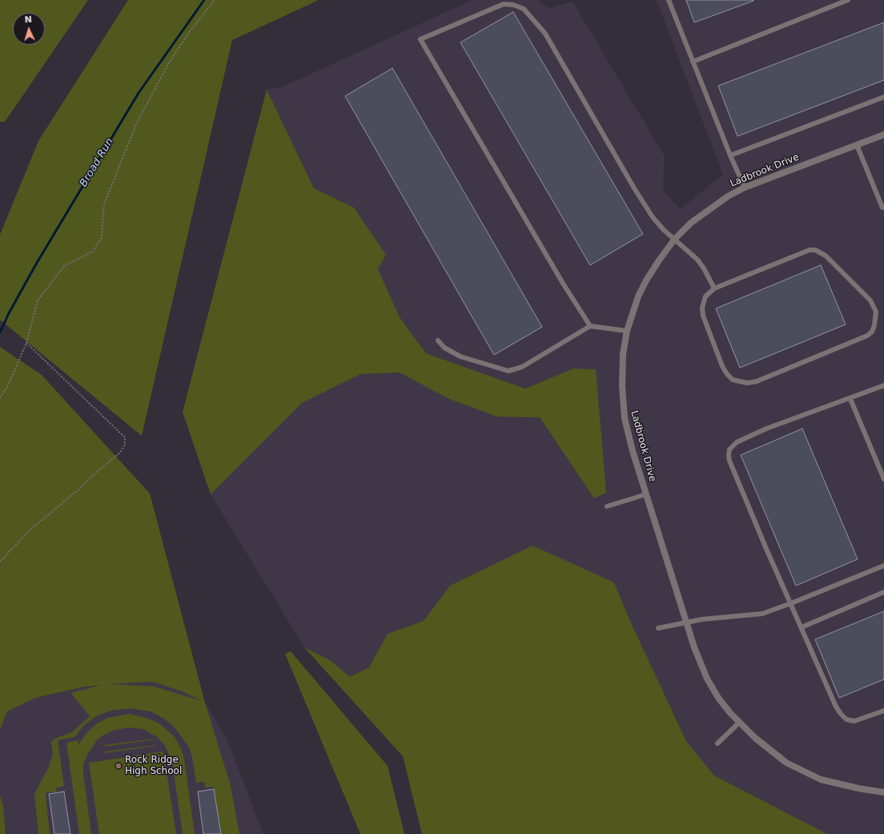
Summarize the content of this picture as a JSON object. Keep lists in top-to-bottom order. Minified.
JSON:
{"streets":{"street":["Ladbrook Drive"]},"water":["Broad Run"],"places":["Rock Ridge High School"],"north":"top"}
